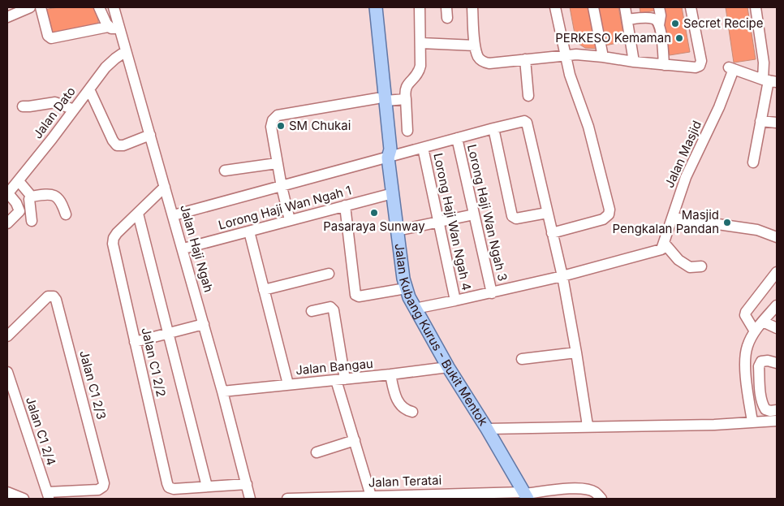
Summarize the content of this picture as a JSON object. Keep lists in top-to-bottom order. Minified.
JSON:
{"streets":{"main road":["Jalan Kubang Kurus - Bukit Mentok"],"street":["Jalan Dato","Jalan Masjid","Lorong Haji Wan Ngah 1","Lorong Haji Wan Ngah 3","Lorong Haji Wan Ngah 4","Jalan Haji Ngah","Jalan C1 2/2","Jalan Bangau","Jalan C1 2/3","Jalan C1 2/4","Jalan Teratai"]},"crossings":[["Jalan Dato","Jalan Haji Ngah"],["Lorong Haji Wan Ngah 1","Jalan Haji Ngah"],["Lorong Haji Wan Ngah 1","Jalan Kubang Kurus - Bukit Mentok"],["Jalan Haji Ngah","Jalan C1 2/2"],["Jalan Haji Ngah","Jalan Bangau"],["Jalan Kubang Kurus - Bukit Mentok","Jalan Bangau"],["Jalan Kubang Kurus - Bukit Mentok","Jalan Teratai"],["Jalan C1 2/3","Jalan C1 2/4"]],"places":["Secret Recipe","PERKESO Kemaman","SM Chukai","Pasaraya Sunway","Masjid Pengkalan Pandan"]}
